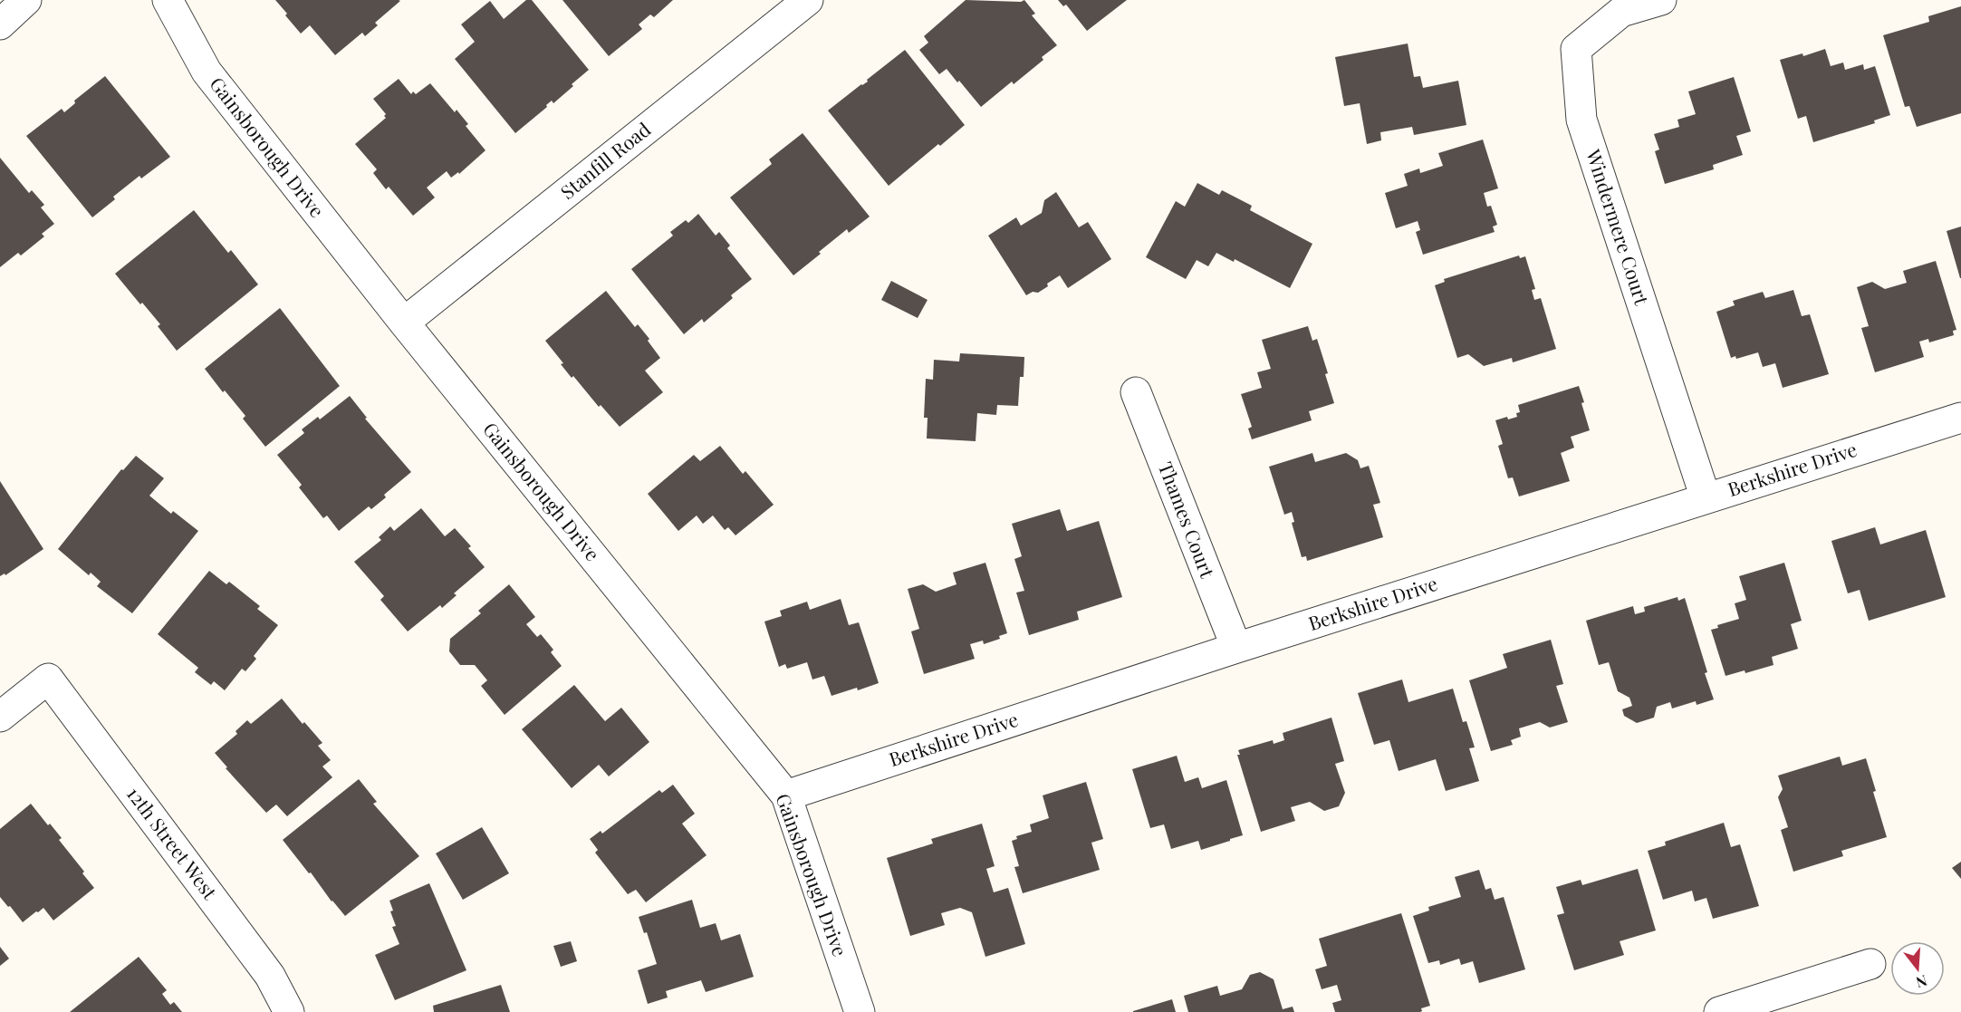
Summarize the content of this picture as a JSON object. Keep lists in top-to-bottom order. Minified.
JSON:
{"streets":{"street":["Gainsborough Drive","Stanfill Road","Windermere Court","Berkshire Drive","Thames Court","12th Street West"]},"crossings":[["Gainsborough Drive","Stanfill Road"],["Gainsborough Drive","Berkshire Drive"],["Windermere Court","Berkshire Drive"],["Berkshire Drive","Thames Court"]],"north":"bottom"}
